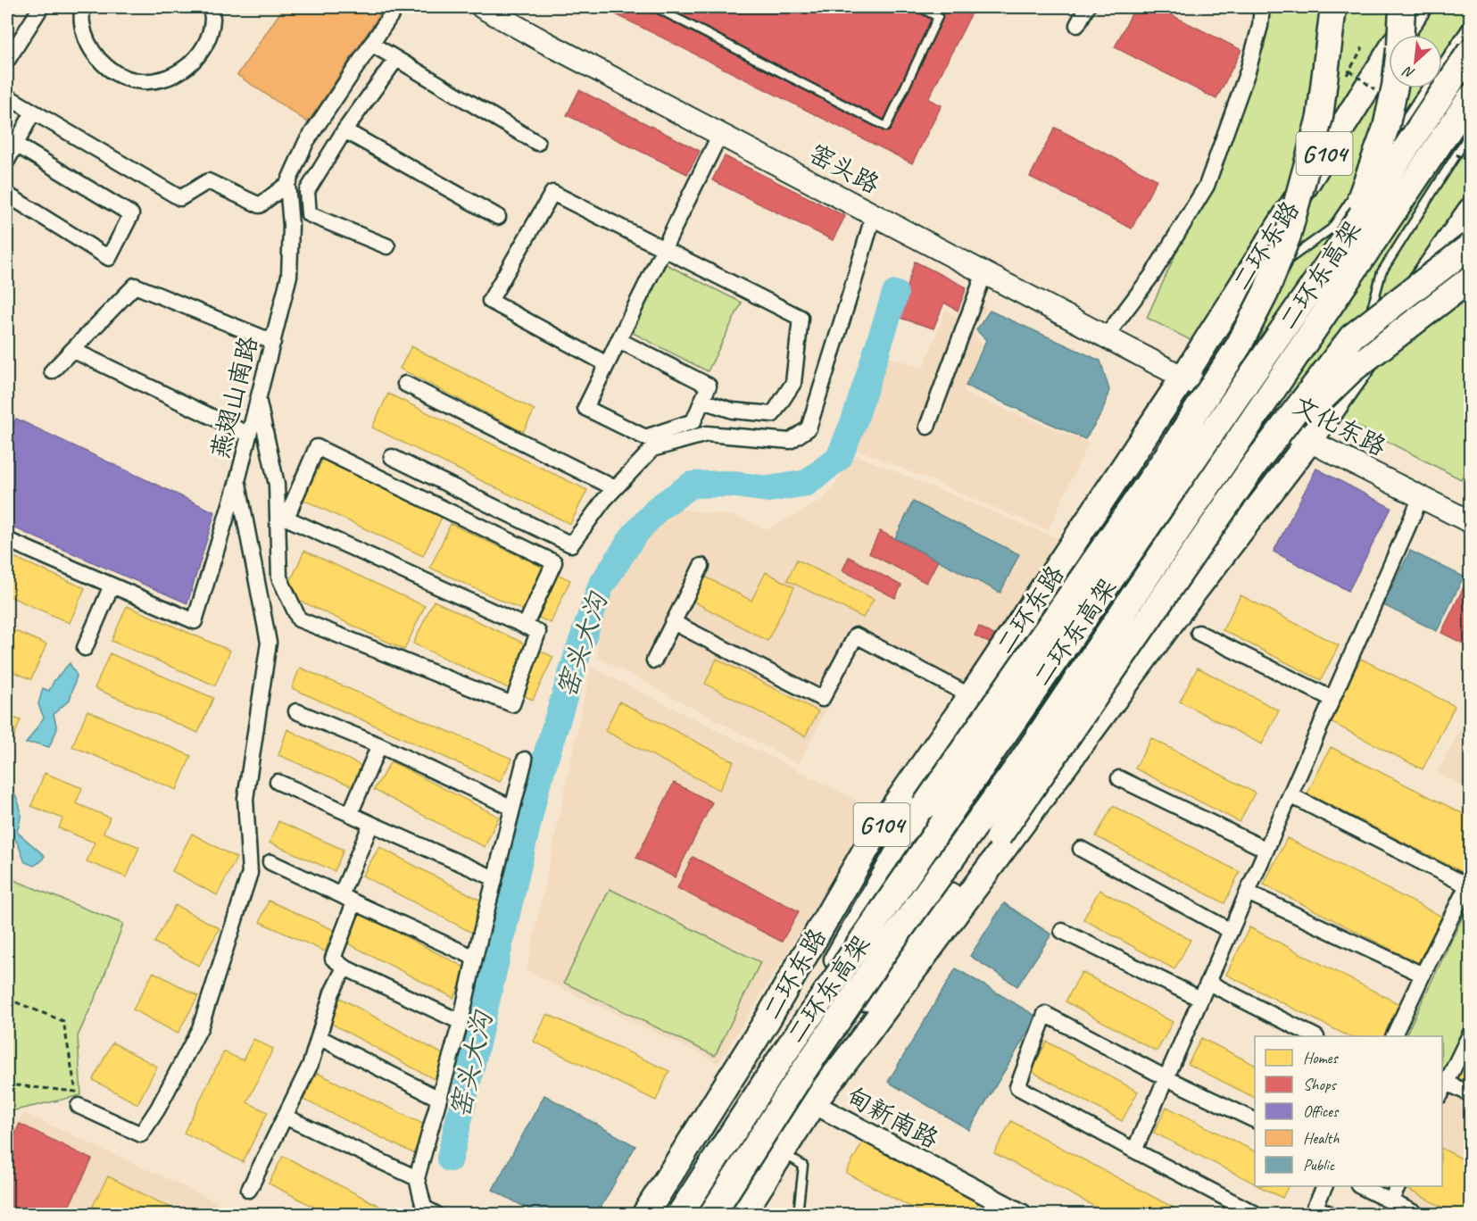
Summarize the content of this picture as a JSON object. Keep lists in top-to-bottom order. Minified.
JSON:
{"streets":{"highway":["G104","二环东路","二环东高架"],"main road":["窑头路","文化东路"],"street":["燕翅山南路","甸新南路"]},"crossings":[["窑头路","二环东路"],["窑头路","文化东路"],["二环东路","文化东路"],["二环东路","甸新南路"],["二环东高架","甸新南路"]],"water":["窑头大沟"],"legend":["Homes","Shops","Offices","Health","Public"],"north":"bottom left"}
